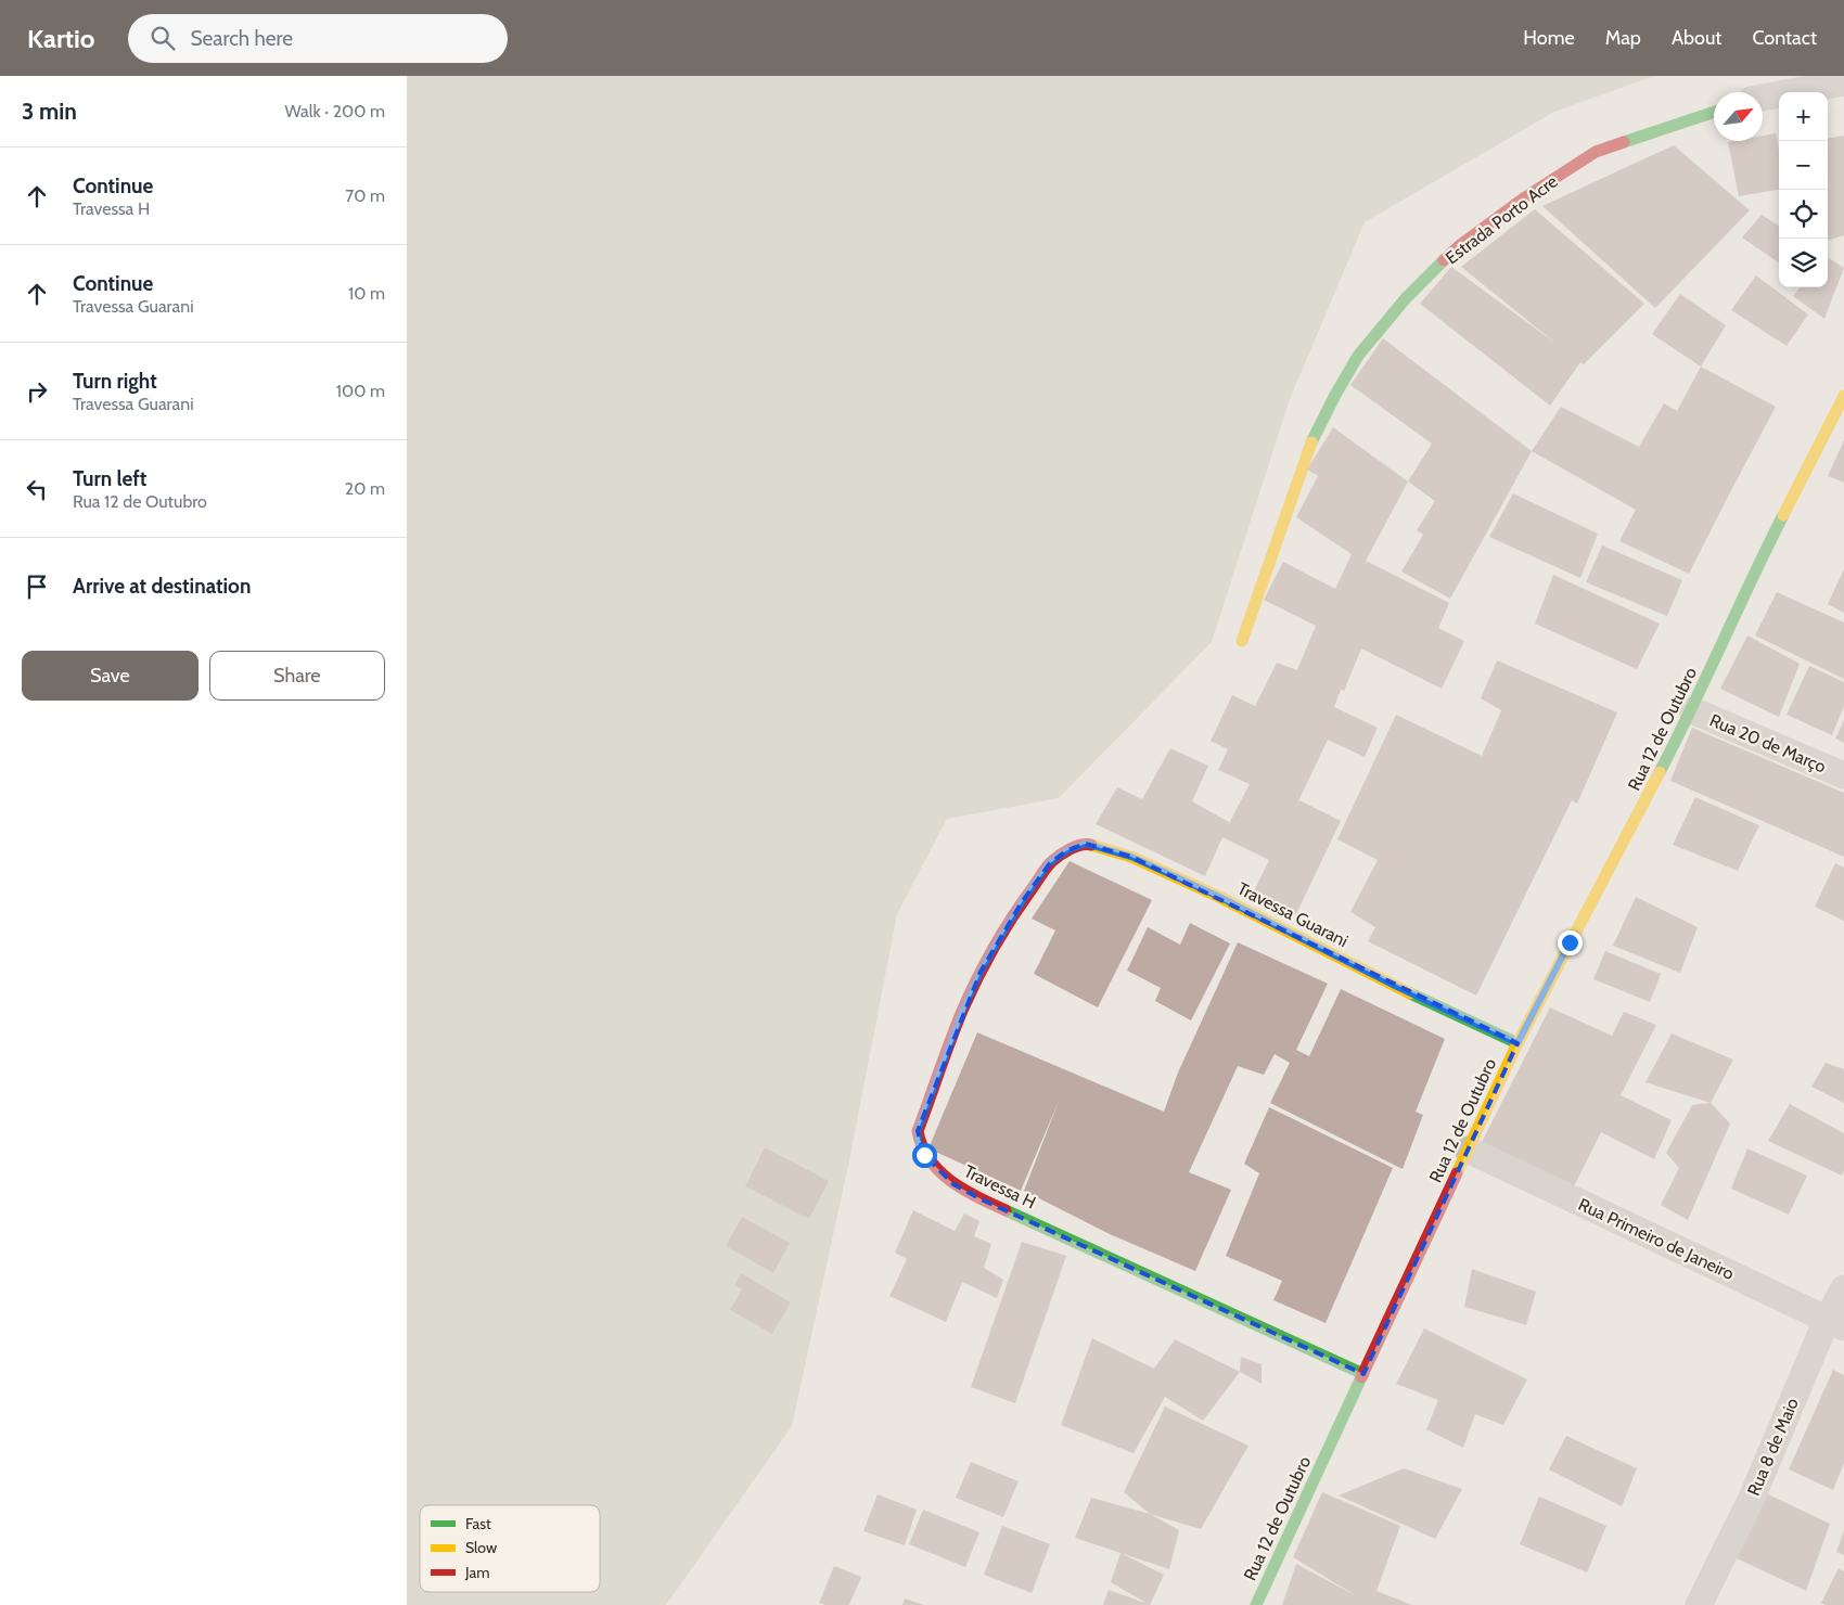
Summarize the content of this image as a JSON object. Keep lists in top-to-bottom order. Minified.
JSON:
{"streets":{"street":["Estrada Porto Acre","Rua 12 de Outubro","Rua 20 de Março","Travessa Guarani","Travessa H","Rua Primeiro de Janeiro","Rua 8 de Maio"]},"crossings":[["Rua 12 de Outubro","Rua 20 de Março"],["Rua 12 de Outubro","Travessa Guarani"],["Rua 12 de Outubro","Travessa H"],["Rua 12 de Outubro","Rua Primeiro de Janeiro"],["Travessa Guarani","Travessa H"],["Rua Primeiro de Janeiro","Rua 8 de Maio"]],"legend":["Fast","Slow","Jam"],"north":"top right","page":{"header":"Kartio","search":"Search here","nav":["Home","Map","About","Contact"],"heading":["3 min","Walk · 200 m"],"map_buttons":["+","−"],"list":[["Continue","Travessa H","70 m"],["Continue","Travessa Guarani","10 m"],["Turn right","Travessa Guarani","100 m"],["Turn left","Rua 12 de Outubro","20 m"],"Arrive at destination"],"buttons":["Save","Share"]}}
